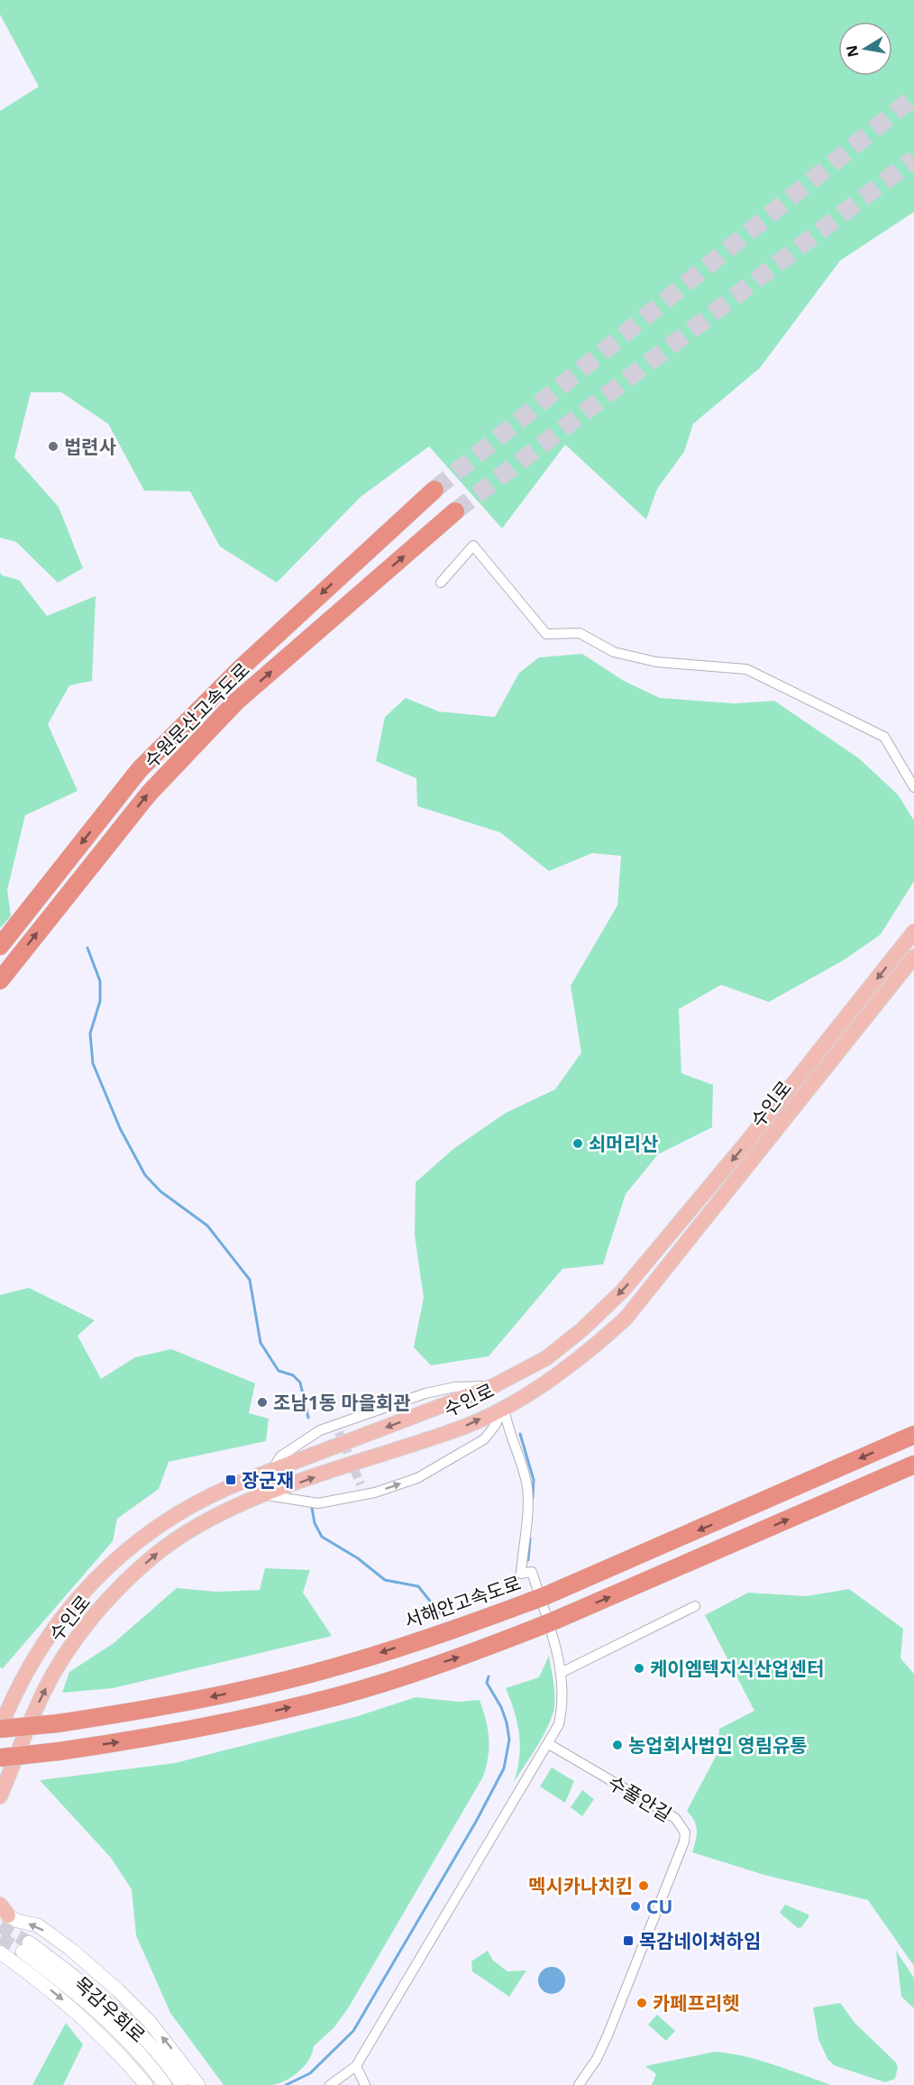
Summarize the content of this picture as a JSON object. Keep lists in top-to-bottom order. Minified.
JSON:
{"streets":{"highway":["수원문산고속도로","서해안고속도로"],"main road":["수인로","목감우회로"],"street":["수풀안길"]},"crossings":[["수인로","서해안고속도로"]],"places":{"other":["법련사","쇠머리산","조남1동 마을회관","케이엠텍지식산업센터","농업회사법인 영림유통","멕시카나치킨","CU","카페프리헷"],"transit":["장군재","목감네이쳐하임"]},"north":"left"}
